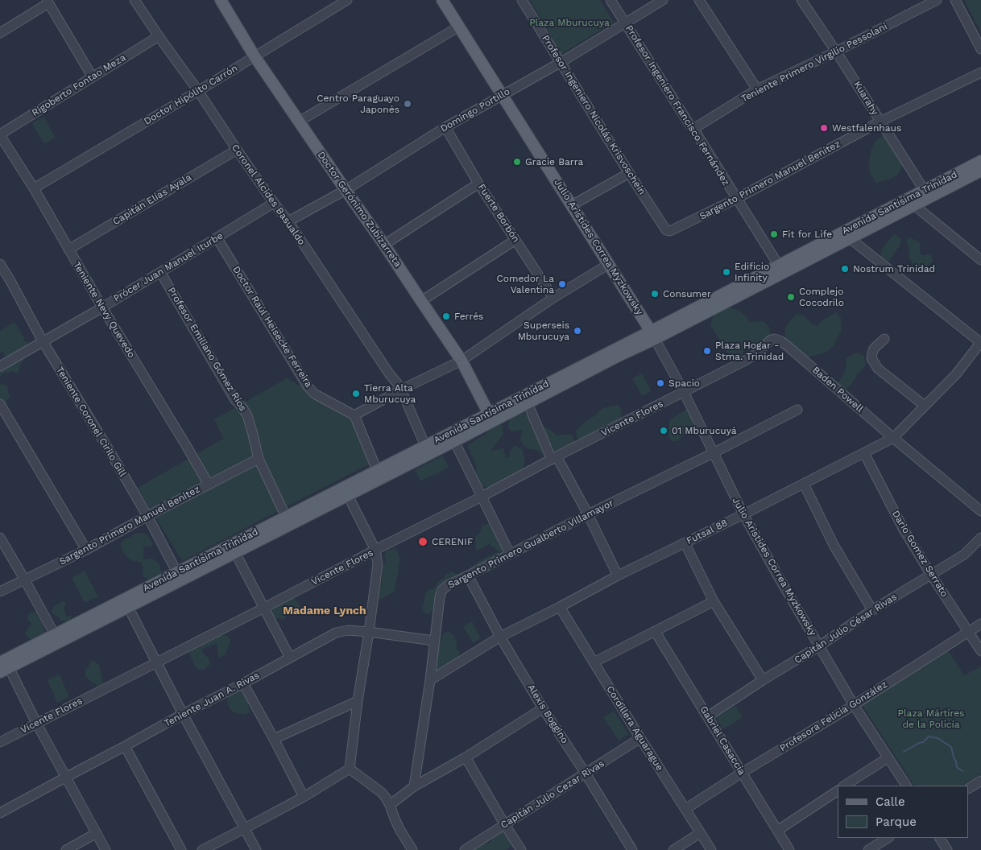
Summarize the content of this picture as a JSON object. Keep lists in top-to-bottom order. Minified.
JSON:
{"streets":{"main road":["Avenida Santísima Trinidad","Doctor Gerónimo Zubizarreta","Julio Aristides Correa Myzkowsky"],"street":["Teniente Primero Virgilio Pessolani","Rigoberto Fontao Meza","Doctor Hipólito Carrón","Kuarahy","Profesor Ingeniero Francisco Fernández","Domingo Portillo","Profesor Ingeniero Nicolás Krisvoschein","Sargento Primero Manuel Benítez","Coronel Alcides Basualdo","Capitán Elías Ayala","Fuerte Borbón","Prócer Juan Manuel Iturbe","Teniente Nevy Quevedo","Doctor Raúl Heisecke Ferreira","Profesor Emiliano Gómez Ríos","Baden Powell","Vicente Flores","Teniente Coronel Cirilo Gill","Sargento Primero Manuel Benitez","Futsal 88","Sargento Primero Gualberto Villamayor","Dario Gomez Serrato","Capitán Julio César Rivas","Teniente Juan A. Rivas","Alexis Boggino","Profesora Felicia González","Cordillera Aguarague","Gabriel Casaccia","Capitán Julio Cezar Rivas"]},"crossings":[["Teniente Primero Virgilio Pessolani","Kuarahy"],["Teniente Primero Virgilio Pessolani","Profesor Ingeniero Francisco Fernández"],["Rigoberto Fontao Meza","Coronel Alcides Basualdo"],["Rigoberto Fontao Meza","Teniente Nevy Quevedo"],["Doctor Hipólito Carrón","Coronel Alcides Basualdo"],["Doctor Hipólito Carrón","Doctor Gerónimo Zubizarreta"],["Doctor Hipólito Carrón","Teniente Nevy Quevedo"],["Kuarahy","Sargento Primero Manuel Benítez"],["Kuarahy","Avenida Santísima Trinidad"],["Profesor Ingeniero Francisco Fernández","Domingo Portillo"],["Profesor Ingeniero Francisco Fernández","Sargento Primero Manuel Benítez"],["Profesor Ingeniero Francisco Fernández","Avenida Santísima Trinidad"],["Domingo Portillo","Profesor Ingeniero Nicolás Krisvoschein"],["Domingo Portillo","Coronel Alcides Basualdo"],["Domingo Portillo","Doctor Gerónimo Zubizarreta"],["Domingo Portillo","Fuerte Borbón"],["Domingo Portillo","Julio Aristides Correa Myzkowsky"],["Profesor Ingeniero Nicolás Krisvoschein","Sargento Primero Manuel Benítez"],["Coronel Alcides Basualdo","Capitán Elías Ayala"],["Coronel Alcides Basualdo","Avenida Santísima Trinidad"],["Coronel Alcides Basualdo","Prócer Juan Manuel Iturbe"],["Capitán Elías Ayala","Teniente Nevy Quevedo"],["Avenida Santísima Trinidad","Doctor Gerónimo Zubizarreta"],["Avenida Santísima Trinidad","Julio Aristides Correa Myzkowsky"],["Avenida Santísima Trinidad","Profesor Emiliano Gómez Ríos"],["Avenida Santísima Trinidad","Teniente Coronel Cirilo Gill"],["Julio Aristides Correa Myzkowsky","Baden Powell"],["Julio Aristides Correa Myzkowsky","Vicente Flores"],["Julio Aristides Correa Myzkowsky","Futsal 88"],["Julio Aristides Correa Myzkowsky","Sargento Primero Gualberto Villamayor"],["Julio Aristides Correa Myzkowsky","Capitán Julio César Rivas"],["Julio Aristides Correa Myzkowsky","Profesora Felicia González"],["Prócer Juan Manuel Iturbe","Teniente Nevy Quevedo"],["Prócer Juan Manuel Iturbe","Doctor Raúl Heisecke Ferreira"],["Prócer Juan Manuel Iturbe","Profesor Emiliano Gómez Ríos"],["Prócer Juan Manuel Iturbe","Teniente Coronel Cirilo Gill"],["Teniente Nevy Quevedo","Sargento Primero Manuel Benitez"],["Profesor Emiliano Gómez Ríos","Sargento Primero Manuel Benitez"],["Baden Powell","Vicente Flores"],["Baden Powell","Futsal 88"],["Teniente Coronel Cirilo Gill","Sargento Primero Manuel Benitez"],["Futsal 88","Sargento Primero Gualberto Villamayor"],["Futsal 88","Dario Gomez Serrato"],["Futsal 88","Alexis Boggino"],["Futsal 88","Cordillera Aguarague"],["Sargento Primero Gualberto Villamayor","Teniente Juan A. Rivas"],["Sargento Primero Gualberto Villamayor","Alexis Boggino"],["Dario Gomez Serrato","Capitán Julio César Rivas"],["Dario Gomez Serrato","Profesora Felicia González"],["Capitán Julio César Rivas","Gabriel Casaccia"],["Alexis Boggino","Capitán Julio Cezar Rivas"],["Profesora Felicia González","Cordillera Aguarague"],["Profesora Felicia González","Gabriel Casaccia"],["Cordillera Aguarague","Capitán Julio Cezar Rivas"]],"districts":["Madame Lynch"],"parks":["Plaza Mburucuya","Plaza Mártires de la Policía"],"places":["Centro Paraguayo Japonés","Westfalenhaus","Gracie Barra","Fit for Life","Nostrum Trinidad","Edificio Infinity","Comedor La Valentina","Consumer","Complejo Cocodrilo","Ferrés","Superseis Mburucuya","Plaza Hogar - Stma. Trinidad","Spacio","Tierra Alta Mburucuya","01 Mburucuyá","CERENIF"],"legend":["Calle","Parque"]}
